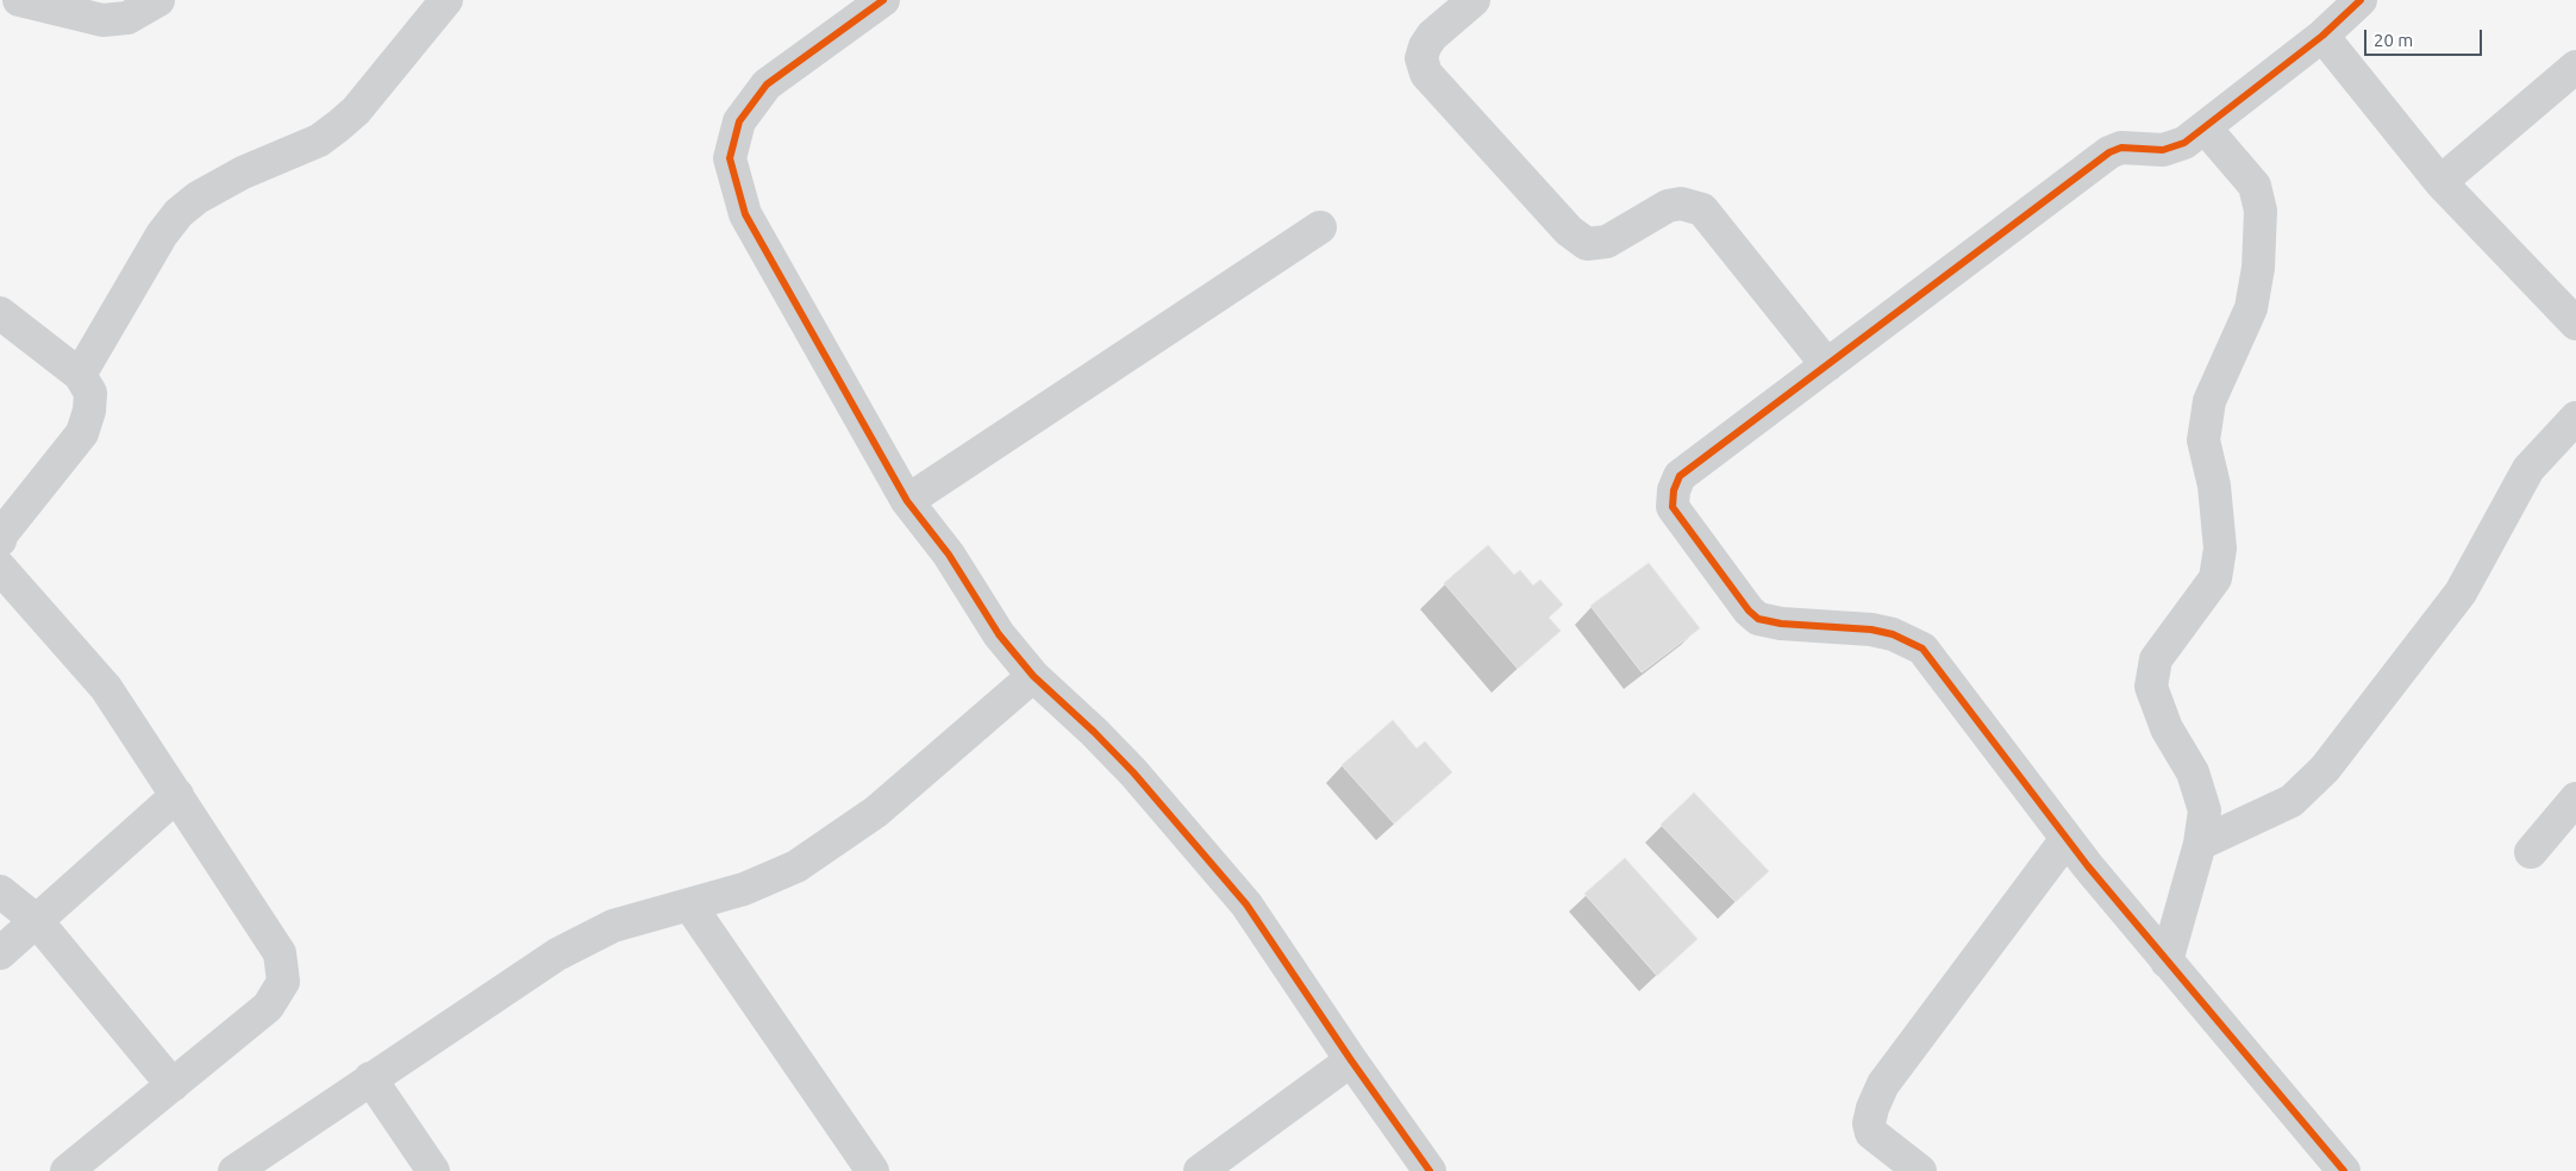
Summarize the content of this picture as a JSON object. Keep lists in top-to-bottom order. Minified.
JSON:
{"scale_bar":"20 m"}
